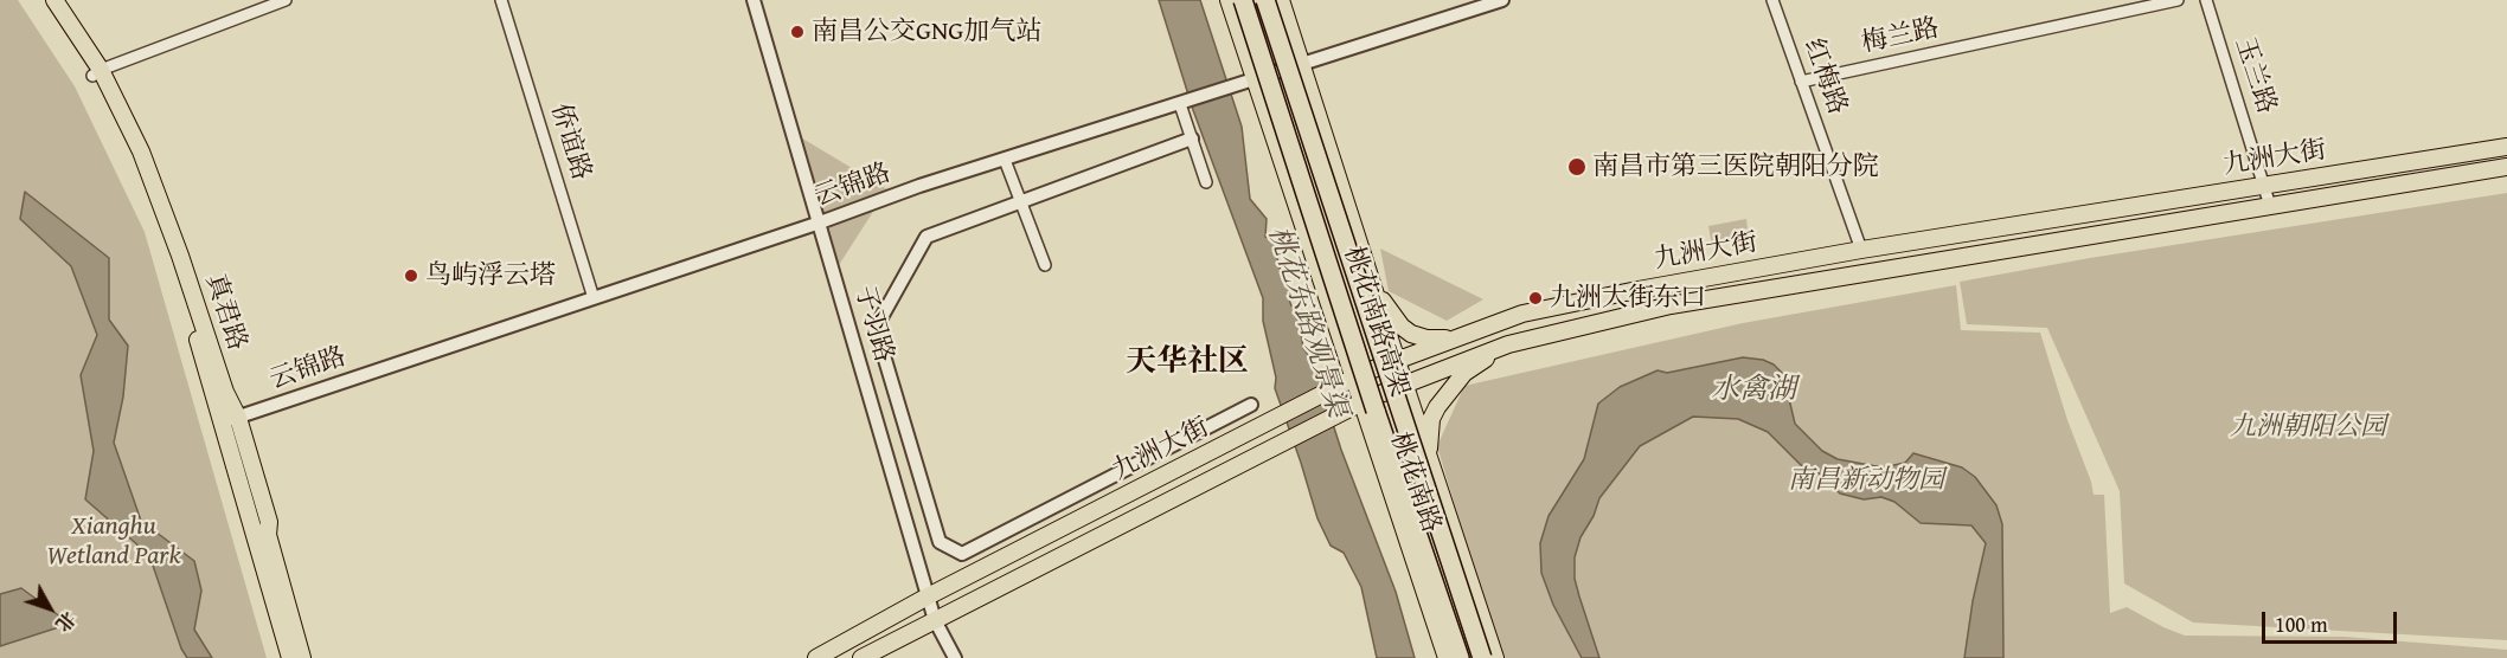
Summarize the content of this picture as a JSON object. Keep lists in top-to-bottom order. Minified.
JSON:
{"streets":{"highway":["桃花南路高架"],"main road":["九洲大街","真君路","桃花南路"],"street":["梅兰路","玉兰路","红梅路","侨谊路","云锦路","子羽路"]},"crossings":[["梅兰路","红梅路"],["玉兰路","九洲大街"],["红梅路","九洲大街"],["侨谊路","云锦路"],["九洲大街","子羽路"],["九洲大街","桃花南路"],["云锦路","真君路"],["云锦路","子羽路"],["云锦路","桃花南路"]],"districts":["天华社区"],"water":["桃花东路观景渠","水禽湖"],"parks":["九洲朝阳公园","南昌新动物园","Xianghu Wetland Park"],"places":["南昌公交GNG加气站","南昌市第三医院朝阳分院","鸟屿浮云塔","九洲大街东口"],"scale_bar":"100 m","north":"bottom right"}
